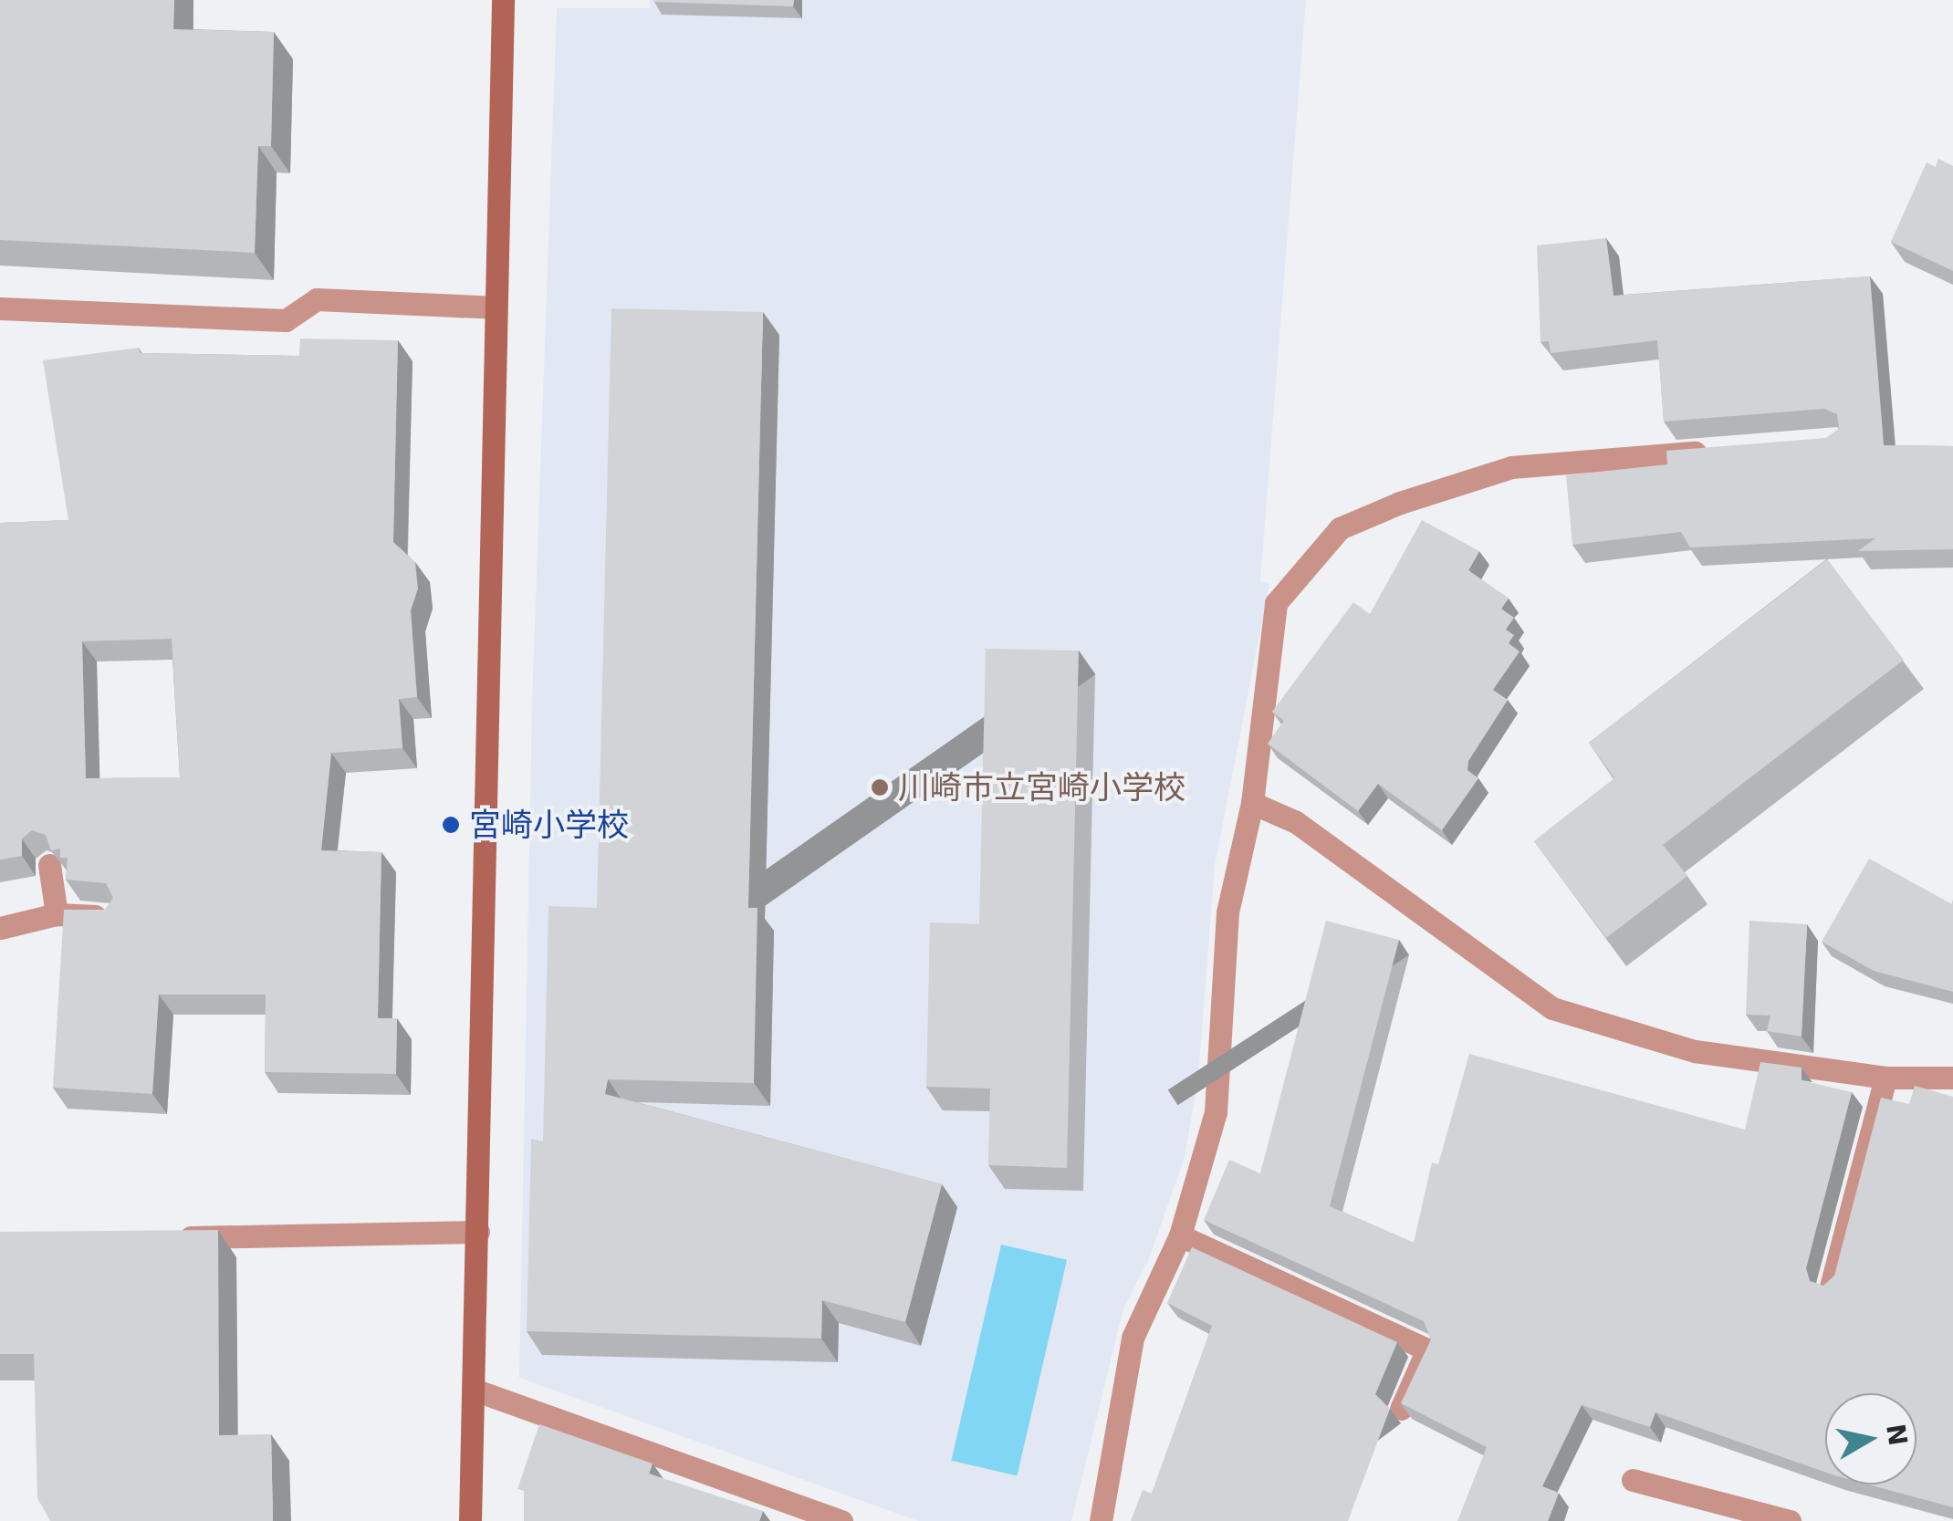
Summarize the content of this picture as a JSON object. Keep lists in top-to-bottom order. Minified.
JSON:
{"places":["川崎市立宮崎小学校","宮崎小学校"],"north":"right"}
